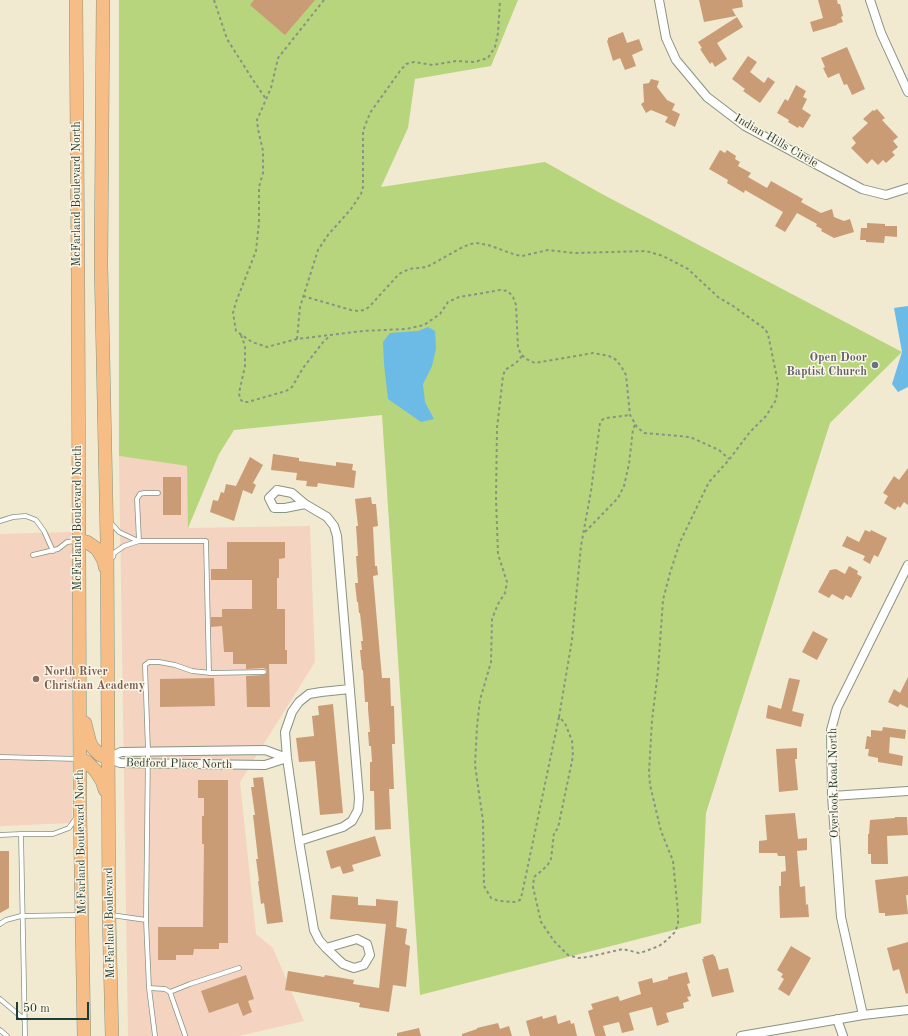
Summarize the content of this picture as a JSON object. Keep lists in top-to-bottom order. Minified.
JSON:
{"streets":{"highway":["McFarland Boulevard North","McFarland Boulevard"],"street":["Indian Hills Circle","Bedford Place North","Overlook Road North"]},"crossings":[["McFarland Boulevard North","Bedford Place North"],["McFarland Boulevard North","McFarland Boulevard"]],"places":["Open Door Baptist Church","North River Christian Academy"],"scale_bar":"50 m"}
